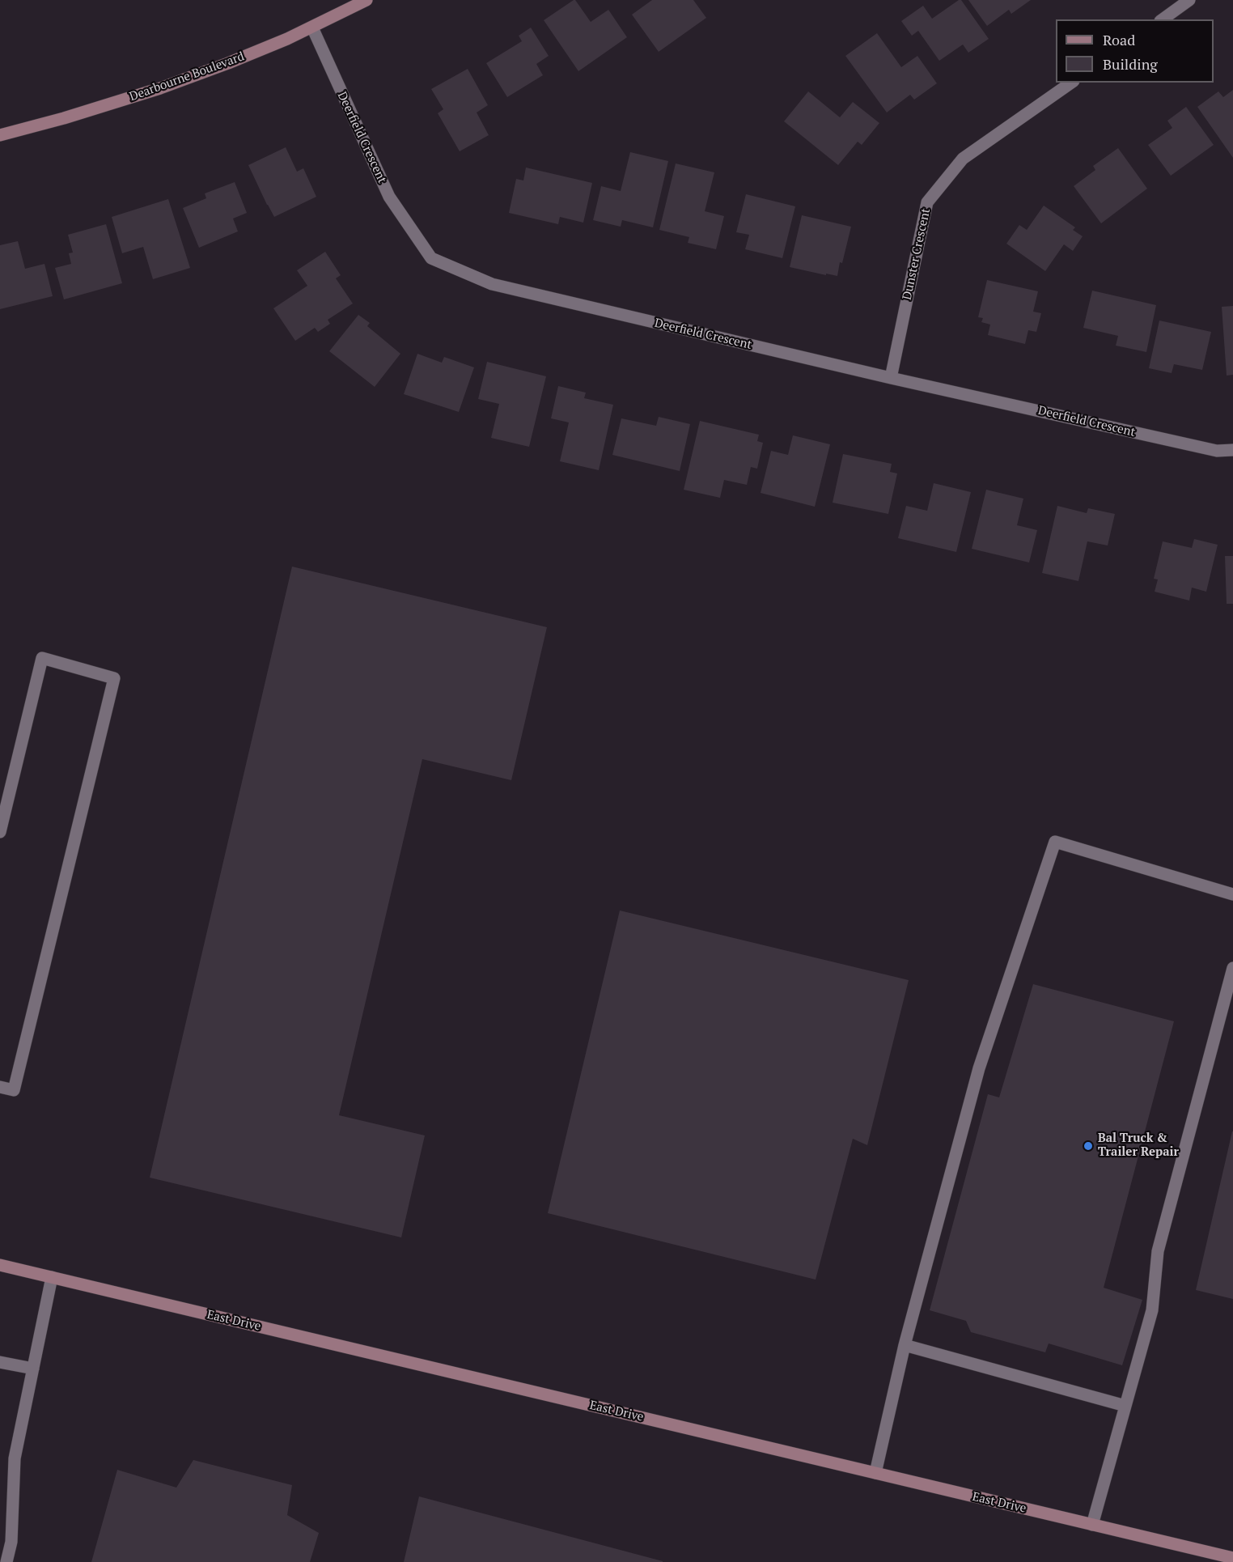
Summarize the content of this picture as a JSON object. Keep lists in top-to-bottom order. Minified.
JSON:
{"streets":{"street":["Dearbourne Boulevard","Deerfield Crescent","Dunster Crescent","East Drive"]},"crossings":[["Dearbourne Boulevard","Deerfield Crescent"],["Deerfield Crescent","Dunster Crescent"]],"places":["Bal Truck & Trailer Repair"],"legend":["Road","Building"]}
